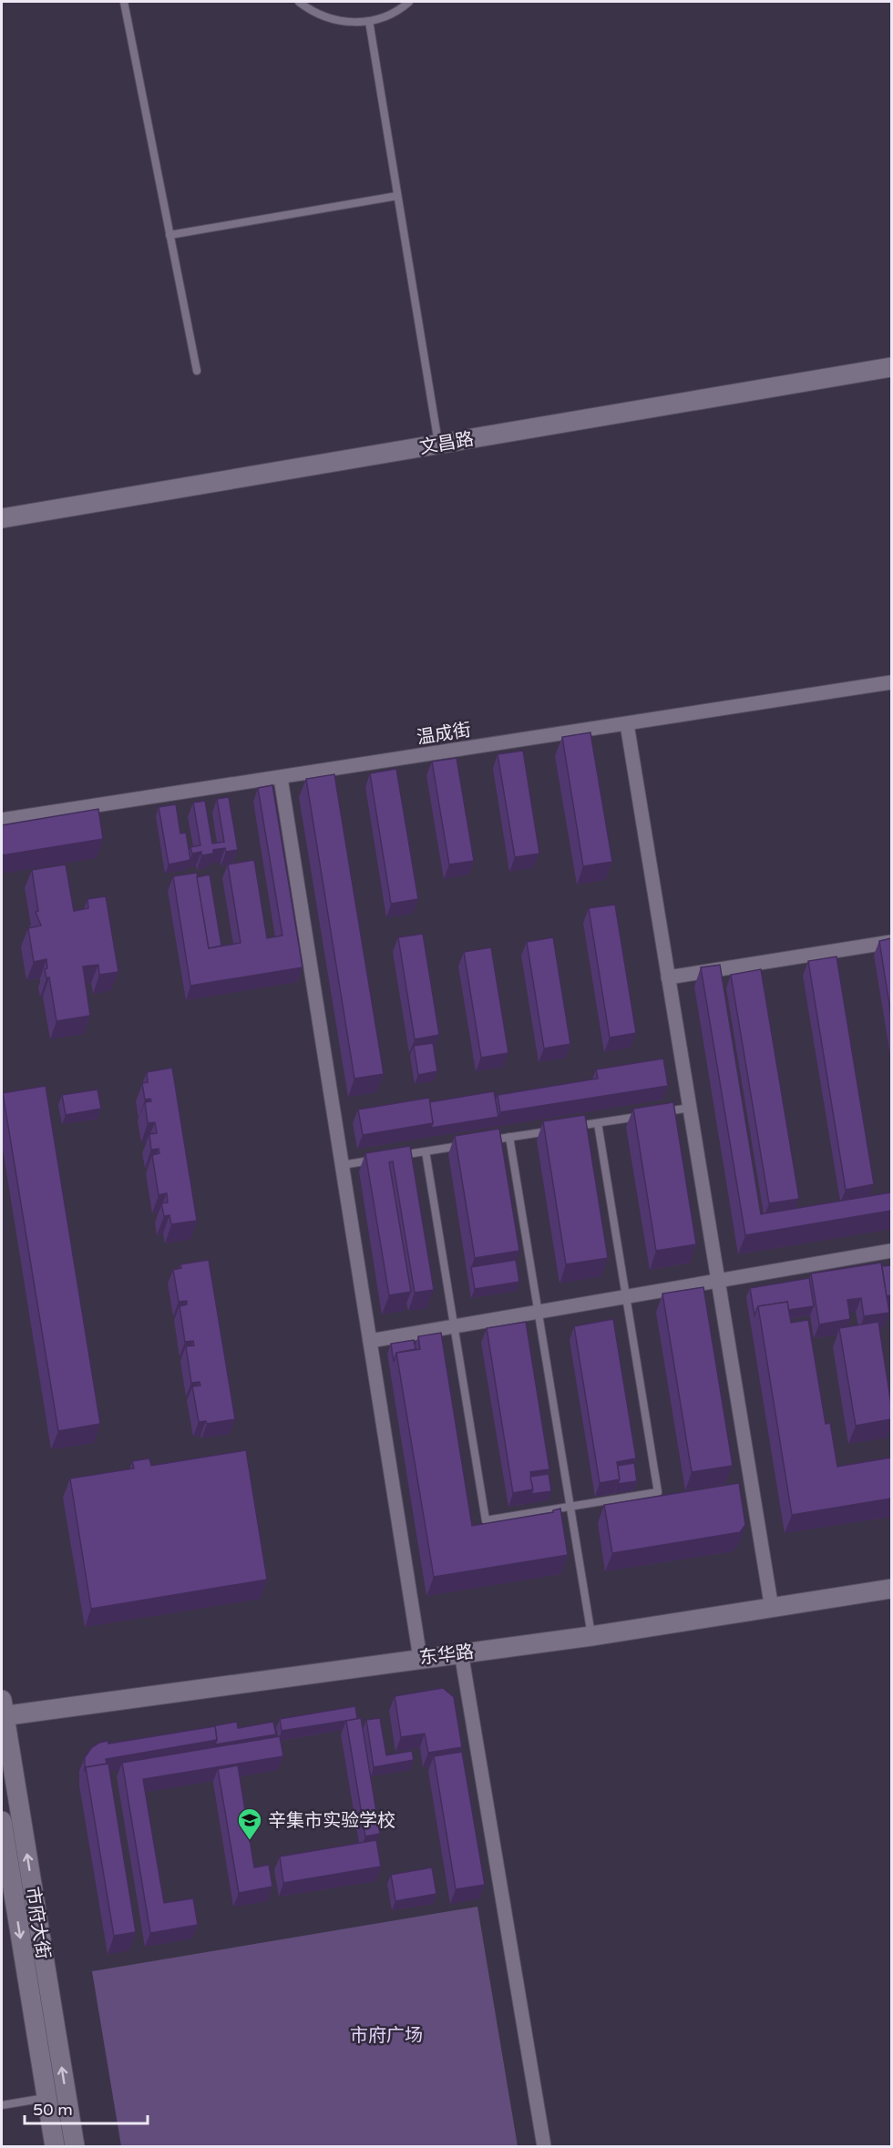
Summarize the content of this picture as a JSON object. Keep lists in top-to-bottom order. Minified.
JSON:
{"streets":{"street":["文昌路","温成街","东华路","市府大街"]},"crossings":[["东华路","市府大街"]],"parks":["市府广场"],"places":{"school or university":["辛集市实验学校"]},"scale_bar":"50 m"}
